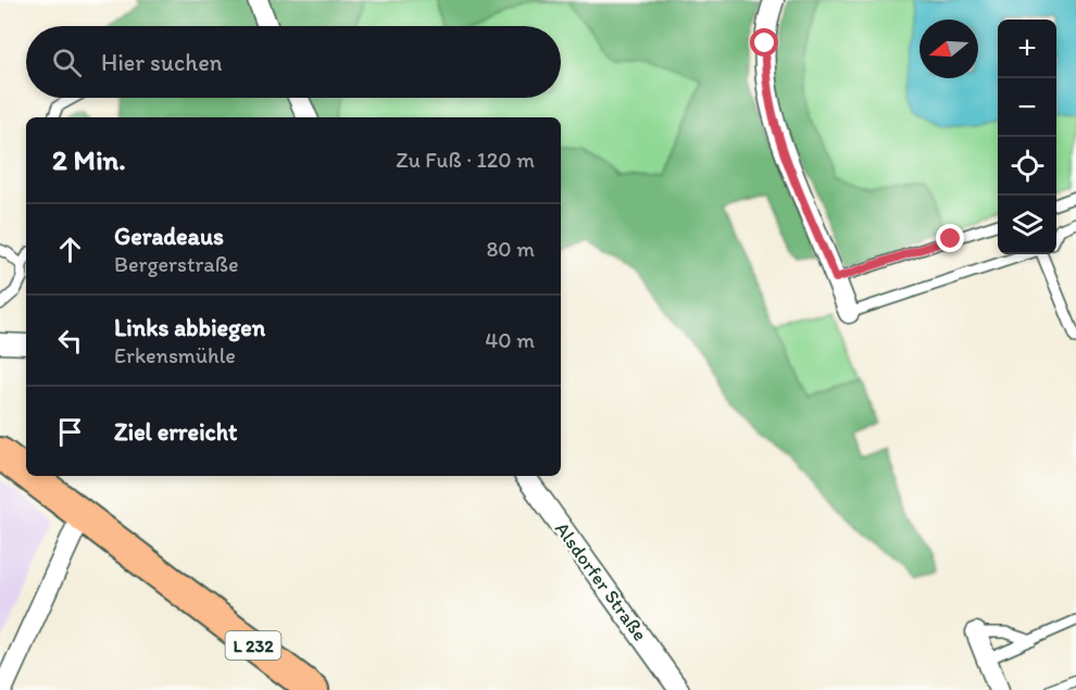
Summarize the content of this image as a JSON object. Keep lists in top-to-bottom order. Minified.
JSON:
{"streets":{"main road":["L 232"],"street":["Alsdorfer Straße"]},"north":"left","page":{"map_buttons":["+","−"],"search":"Hier suchen","heading":["2 Min.","Zu Fuß · 120 m"],"list":[["Geradeaus","Bergerstraße","80 m"],["Links abbiegen","Erkensmühle","40 m"],"Ziel erreicht"]}}
